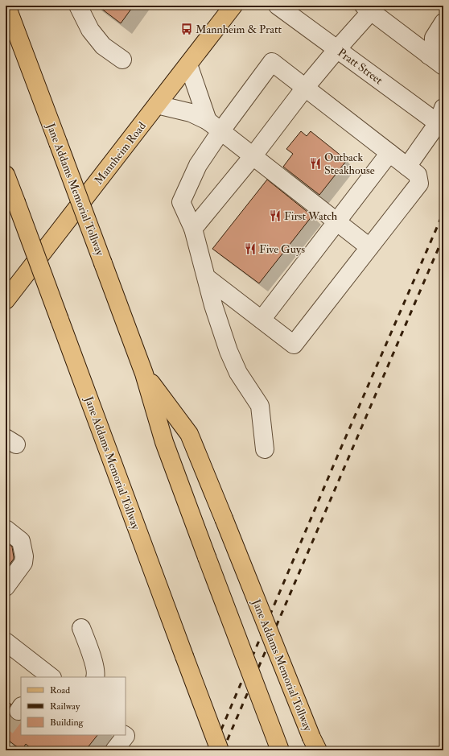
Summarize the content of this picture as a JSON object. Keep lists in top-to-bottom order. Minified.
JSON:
{"streets":{"main road":["Mannheim Road","Jane Addams Memorial Tollway"],"street":["Pratt Street"]},"places":{"bus stop":["Mannheim & Pratt"],"restaurant":["Outback Steakhouse","First Watch","Five Guys"]},"legend":["Road","Railway","Building"]}
